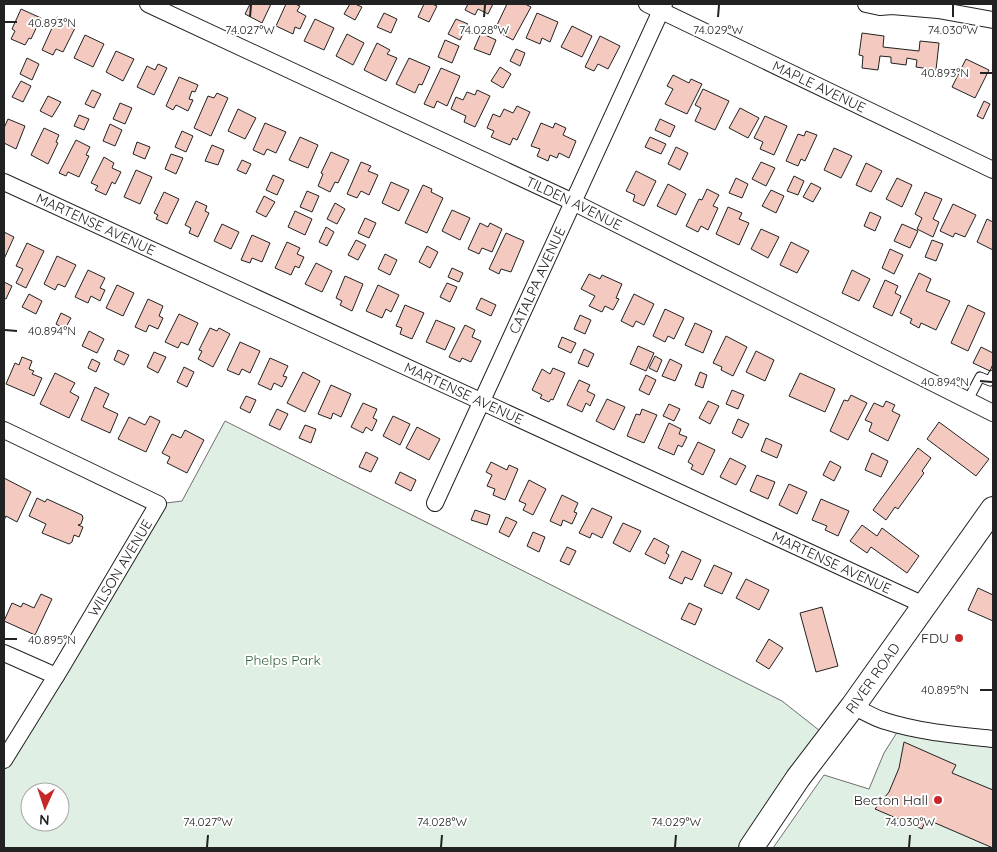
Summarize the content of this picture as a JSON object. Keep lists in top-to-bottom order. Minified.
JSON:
{"streets":{"main road":["RIVER ROAD"],"street":["MAPLE AVENUE","TILDEN AVENUE","MARTENSE AVENUE","CATALPA AVENUE","WILSON AVENUE"]},"crossings":[["MAPLE AVENUE","CATALPA AVENUE"],["TILDEN AVENUE","CATALPA AVENUE"],["MARTENSE AVENUE","CATALPA AVENUE"],["MARTENSE AVENUE","RIVER ROAD"]],"parks":["Phelps Park"],"places":["FDU","Becton Hall"],"north":"bottom","coordinates":["40.893°N","74.027°W","74.028°W","74.029°W","74.030°W","40.894°N","40.895°N"]}
